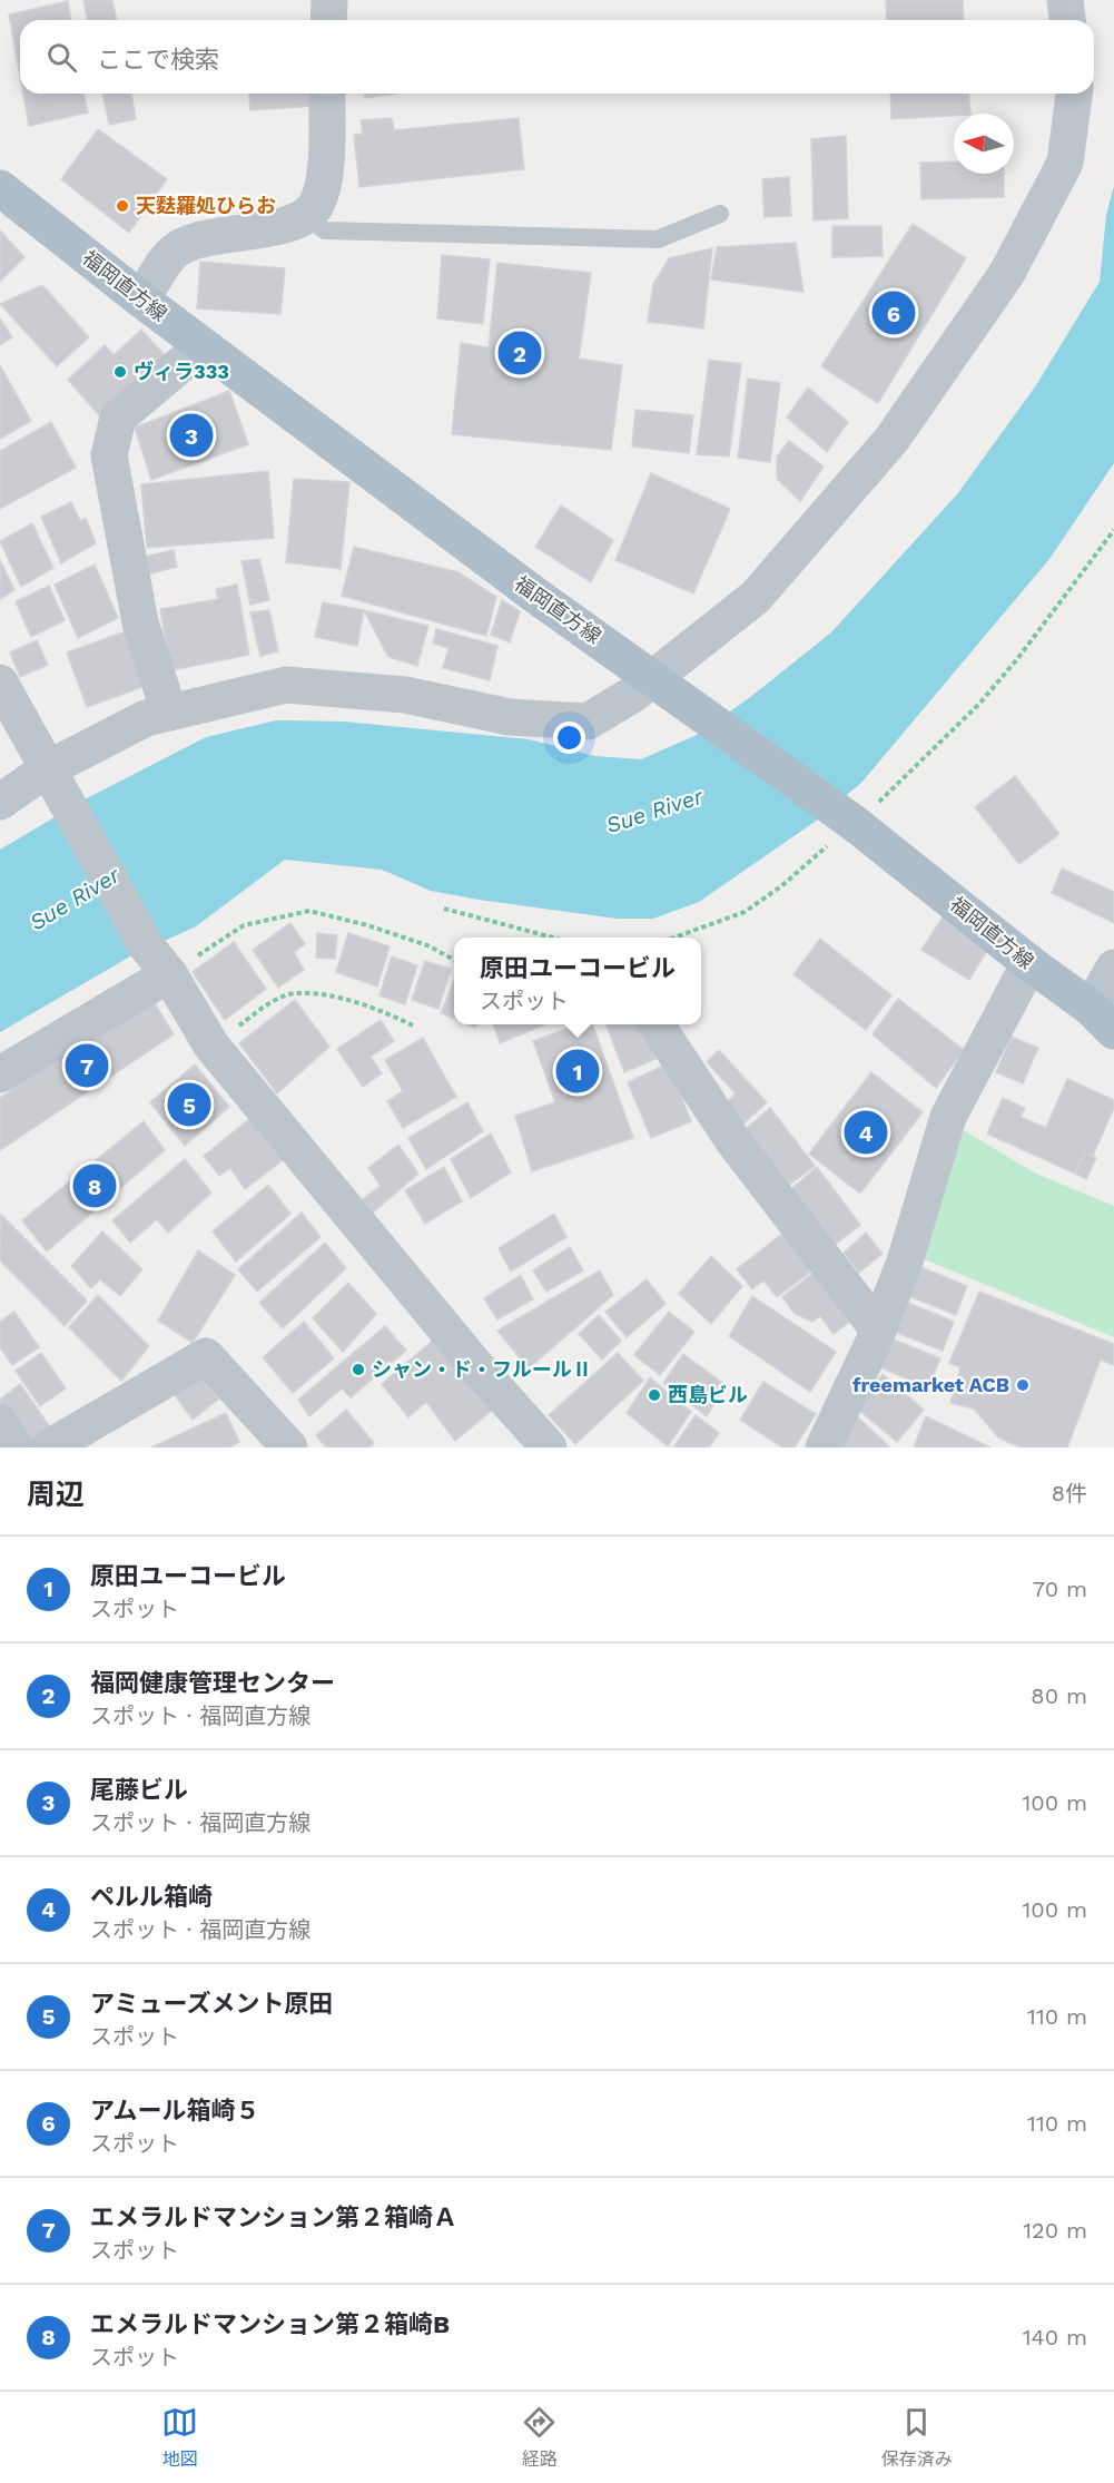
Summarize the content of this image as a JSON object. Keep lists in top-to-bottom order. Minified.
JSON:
{"streets":{"main road":["福岡直方線"]},"water":["Sue River"],"places":["天麩羅処ひらお","ヴィラ333","シャン・ド・フルールⅡ","freemarket ACB","西島ビル"],"north":"left","page":{"search":"ここで検索","pins":["6","2","3","7","1","5","4","8"],"popup":["原田ユーコービル","スポット"],"heading":["周辺","8件"],"list":[{"mark":"1","name":"原田ユーコービル","note":"スポット","value":"70 m"},{"mark":"2","name":"福岡健康管理センター","note":"スポット · 福岡直方線","value":"80 m"},{"mark":"3","name":"尾藤ビル","note":"スポット · 福岡直方線","value":"100 m"},{"mark":"4","name":"ペルル箱崎","note":"スポット · 福岡直方線","value":"100 m"},{"mark":"5","name":"アミューズメント原田","note":"スポット","value":"110 m"},{"mark":"6","name":"アムール箱崎５","note":"スポット","value":"110 m"},{"mark":"7","name":"エメラルドマンション第２箱崎Ａ","note":"スポット","value":"120 m"},{"mark":"8","name":"エメラルドマンション第２箱崎B","note":"スポット","value":"140 m"}],"nav":["地図","経路","保存済み"]}}
